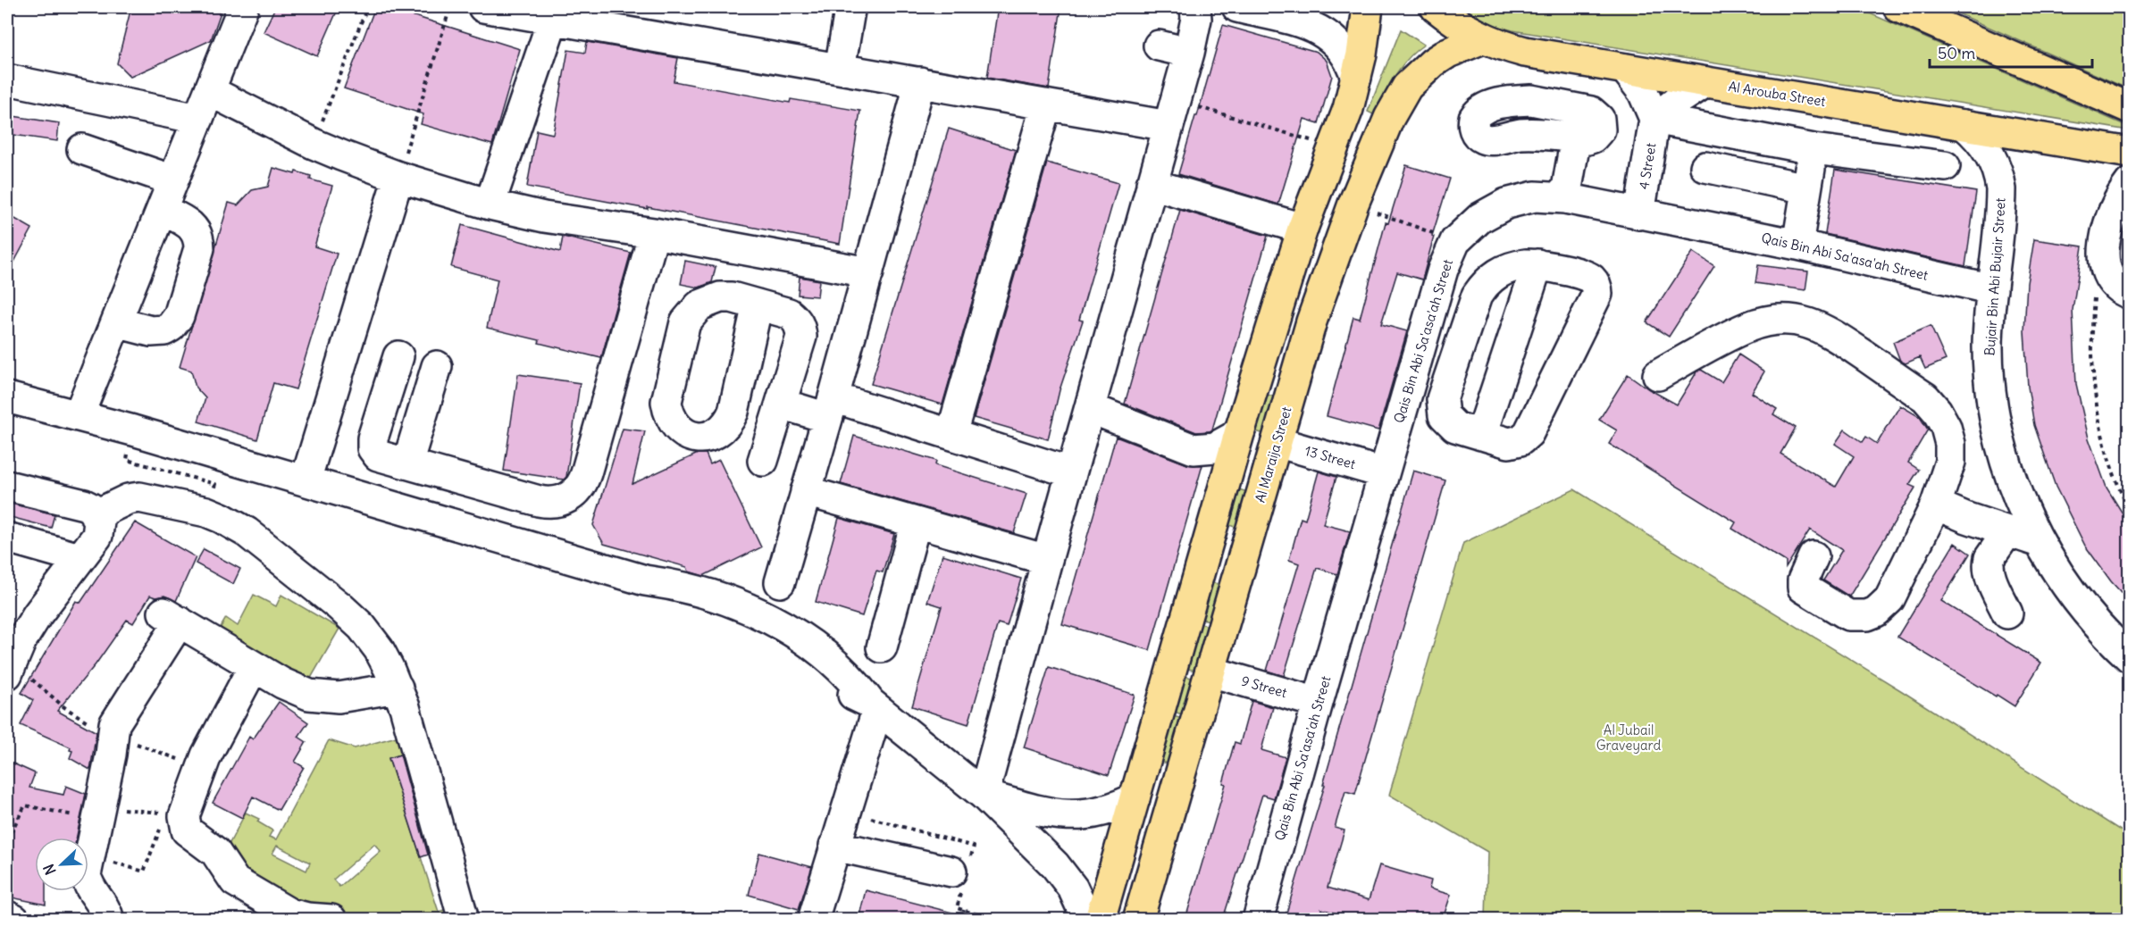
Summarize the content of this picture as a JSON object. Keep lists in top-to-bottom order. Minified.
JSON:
{"streets":{"main road":["Al Arouba Street","Al Maraija Street"],"street":["4 Street","Qais Bin Abi Sa'asa'ah Street","Bujair Bin Abi Bujair Street","13 Street","9 Street"]},"crossings":[["Al Arouba Street","Bujair Bin Abi Bujair Street"],["Al Arouba Street","Al Maraija Street"],["4 Street","Qais Bin Abi Sa'asa'ah Street"],["Qais Bin Abi Sa'asa'ah Street","Bujair Bin Abi Bujair Street"],["Qais Bin Abi Sa'asa'ah Street","13 Street"],["Qais Bin Abi Sa'asa'ah Street","9 Street"],["Al Maraija Street","13 Street"],["Al Maraija Street","9 Street"]],"parks":["Al Jubail Graveyard"],"scale_bar":"50 m","north":"bottom left"}
